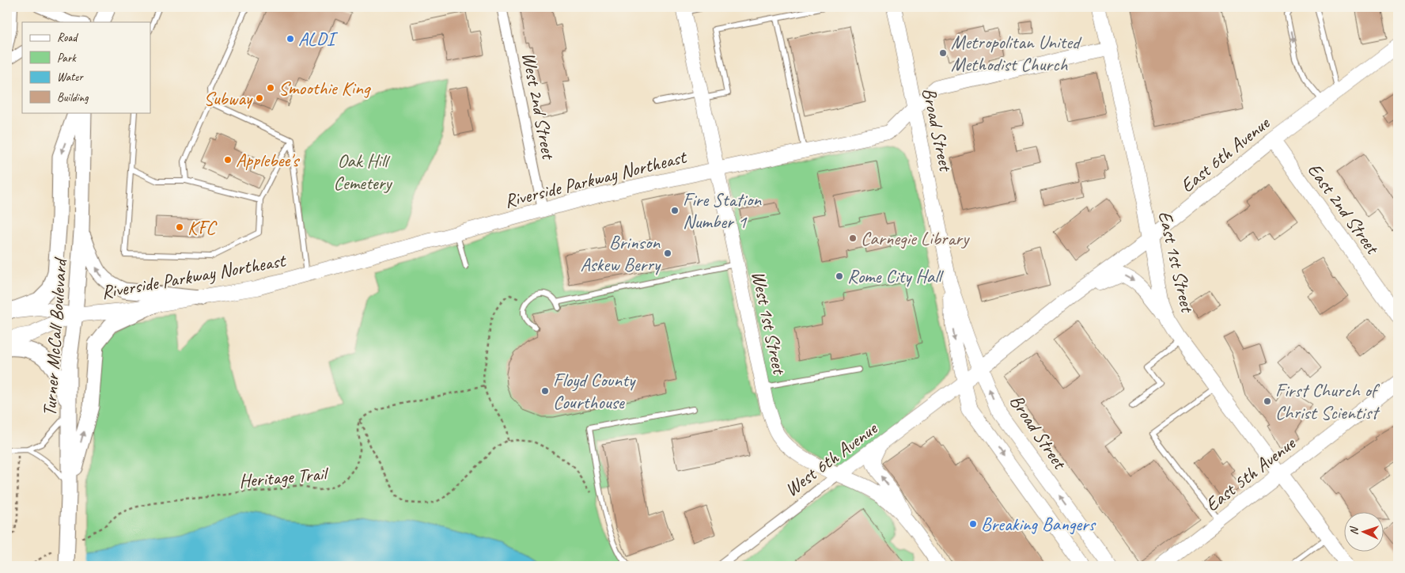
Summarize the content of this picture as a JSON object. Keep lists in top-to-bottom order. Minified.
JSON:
{"streets":{"main road":["Turner McCall Boulevard"],"street":["West 2nd Street","Broad Street","East 6th Avenue","Riverside Parkway Northeast","East 2nd Street","East 1st Street","West 1st Street","West 6th Avenue","East 5th Avenue"],"path":["Heritage Trail"]},"crossings":[["West 2nd Street","Riverside Parkway Northeast"],["Broad Street","East 6th Avenue"],["Broad Street","Riverside Parkway Northeast"],["Broad Street","West 6th Avenue"],["East 6th Avenue","East 2nd Street"],["East 6th Avenue","East 1st Street"],["East 6th Avenue","West 6th Avenue"],["Riverside Parkway Northeast","East 1st Street"],["Riverside Parkway Northeast","West 1st Street"],["Riverside Parkway Northeast","Turner McCall Boulevard"],["East 1st Street","East 5th Avenue"],["West 1st Street","West 6th Avenue"]],"parks":["Oak Hill Cemetery"],"places":["ALDI","Metropolitan United Methodist Church","Smoothie King","Subway","Applebee's","Fire Station Number 1","KFC","Carnegie Library","Brinson Askew Berry","Rome City Hall","Floyd County Courthouse","First Church of Christ Scientist","Breaking Bangers"],"legend":["Road","Park","Water","Building"],"north":"left"}
